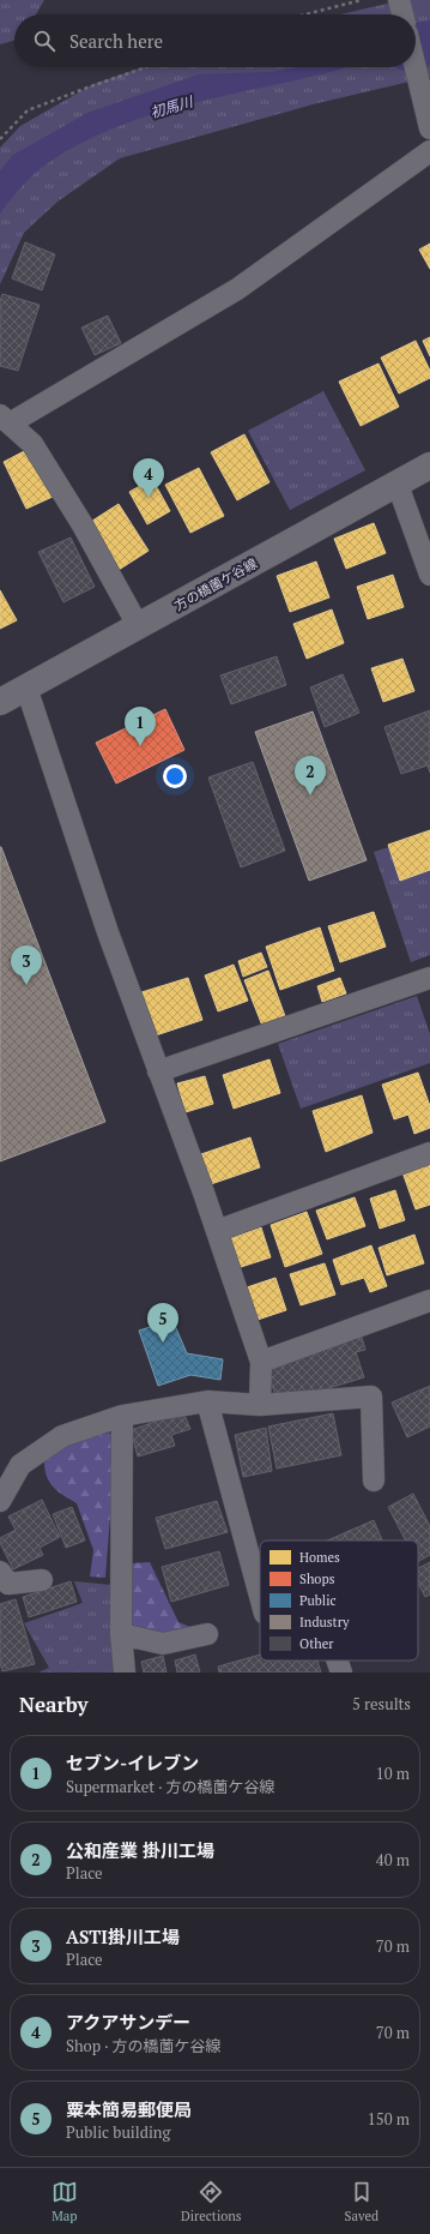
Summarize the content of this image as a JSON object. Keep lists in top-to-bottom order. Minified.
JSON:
{"streets":{"main road":["方の橋薗ケ谷線"]},"water":["初馬川"],"legend":["Homes","Shops","Public","Industry","Other"],"page":{"search":"Search here","pins":["4","1","2","3","5"],"heading":["Nearby","5 results"],"list":[{"mark":"1","name":"セブン-イレブン","note":"Supermarket · 方の橋薗ケ谷線","value":"10 m"},{"mark":"2","name":"公和産業 掛川工場","note":"Place","value":"40 m"},{"mark":"3","name":"ASTI掛川工場","note":"Place","value":"70 m"},{"mark":"4","name":"アクアサンデー","note":"Shop · 方の橋薗ケ谷線","value":"70 m"},{"mark":"5","name":"粟本簡易郵便局","note":"Public building","value":"150 m"}],"nav":["Map","Directions","Saved"]}}
